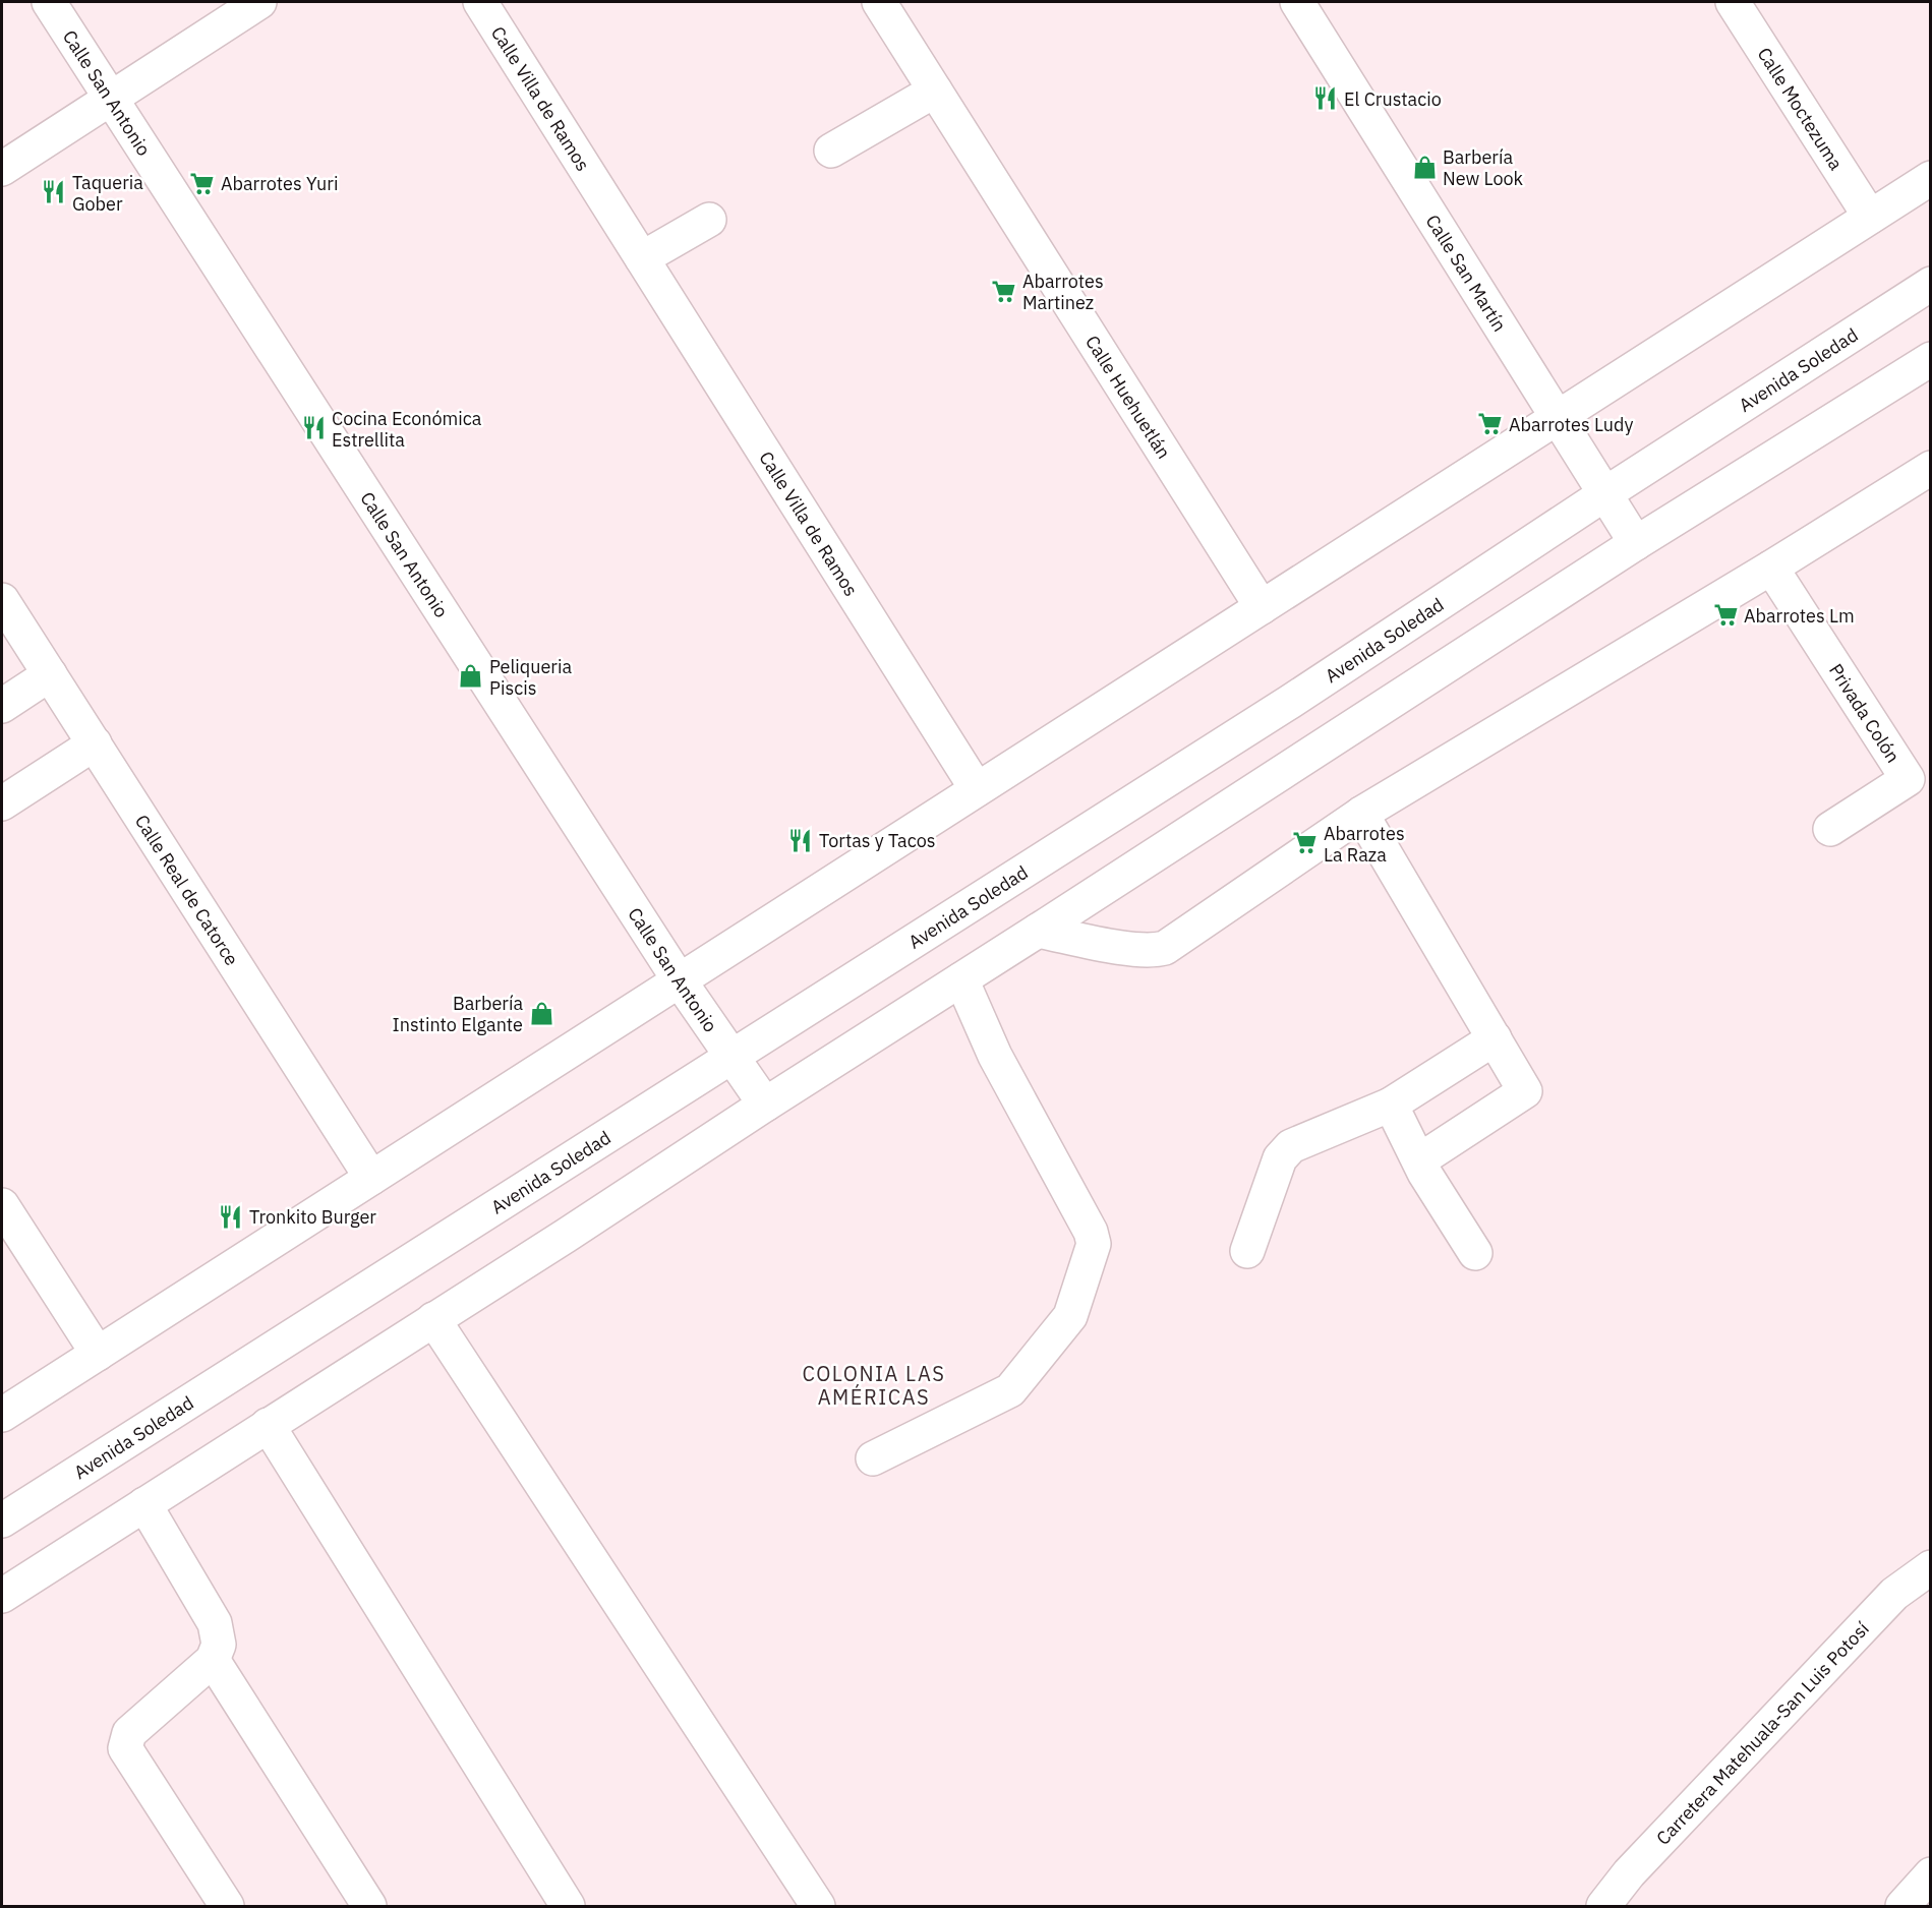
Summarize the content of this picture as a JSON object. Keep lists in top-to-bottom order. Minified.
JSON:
{"streets":{"main road":["Calle San Antonio","Calle Villa de Ramos","Calle Moctezuma","Calle San Martín","Avenida Soledad","Calle Huehuetlán","Privada Colón","Calle Real de Catorce","Carretera Matehuala-San Luis Potosí"]},"crossings":[["Calle San Antonio","Avenida Soledad"],["Calle San Martín","Avenida Soledad"]],"districts":["COLONIA LAS AMÉRICAS"],"places":{"restaurant":["El Crustacio","Taqueria Gober","Cocina Económica Estrellita","Tortas y Tacos","Tronkito Burger"],"shop":["Barbería New Look","Peliqueria Piscis","Barbería Instinto Elgante"],"supermarket":["Abarrotes Yuri","Abarrotes Martinez","Abarrotes Ludy","Abarrotes Lm","Abarrotes La Raza"]}}
